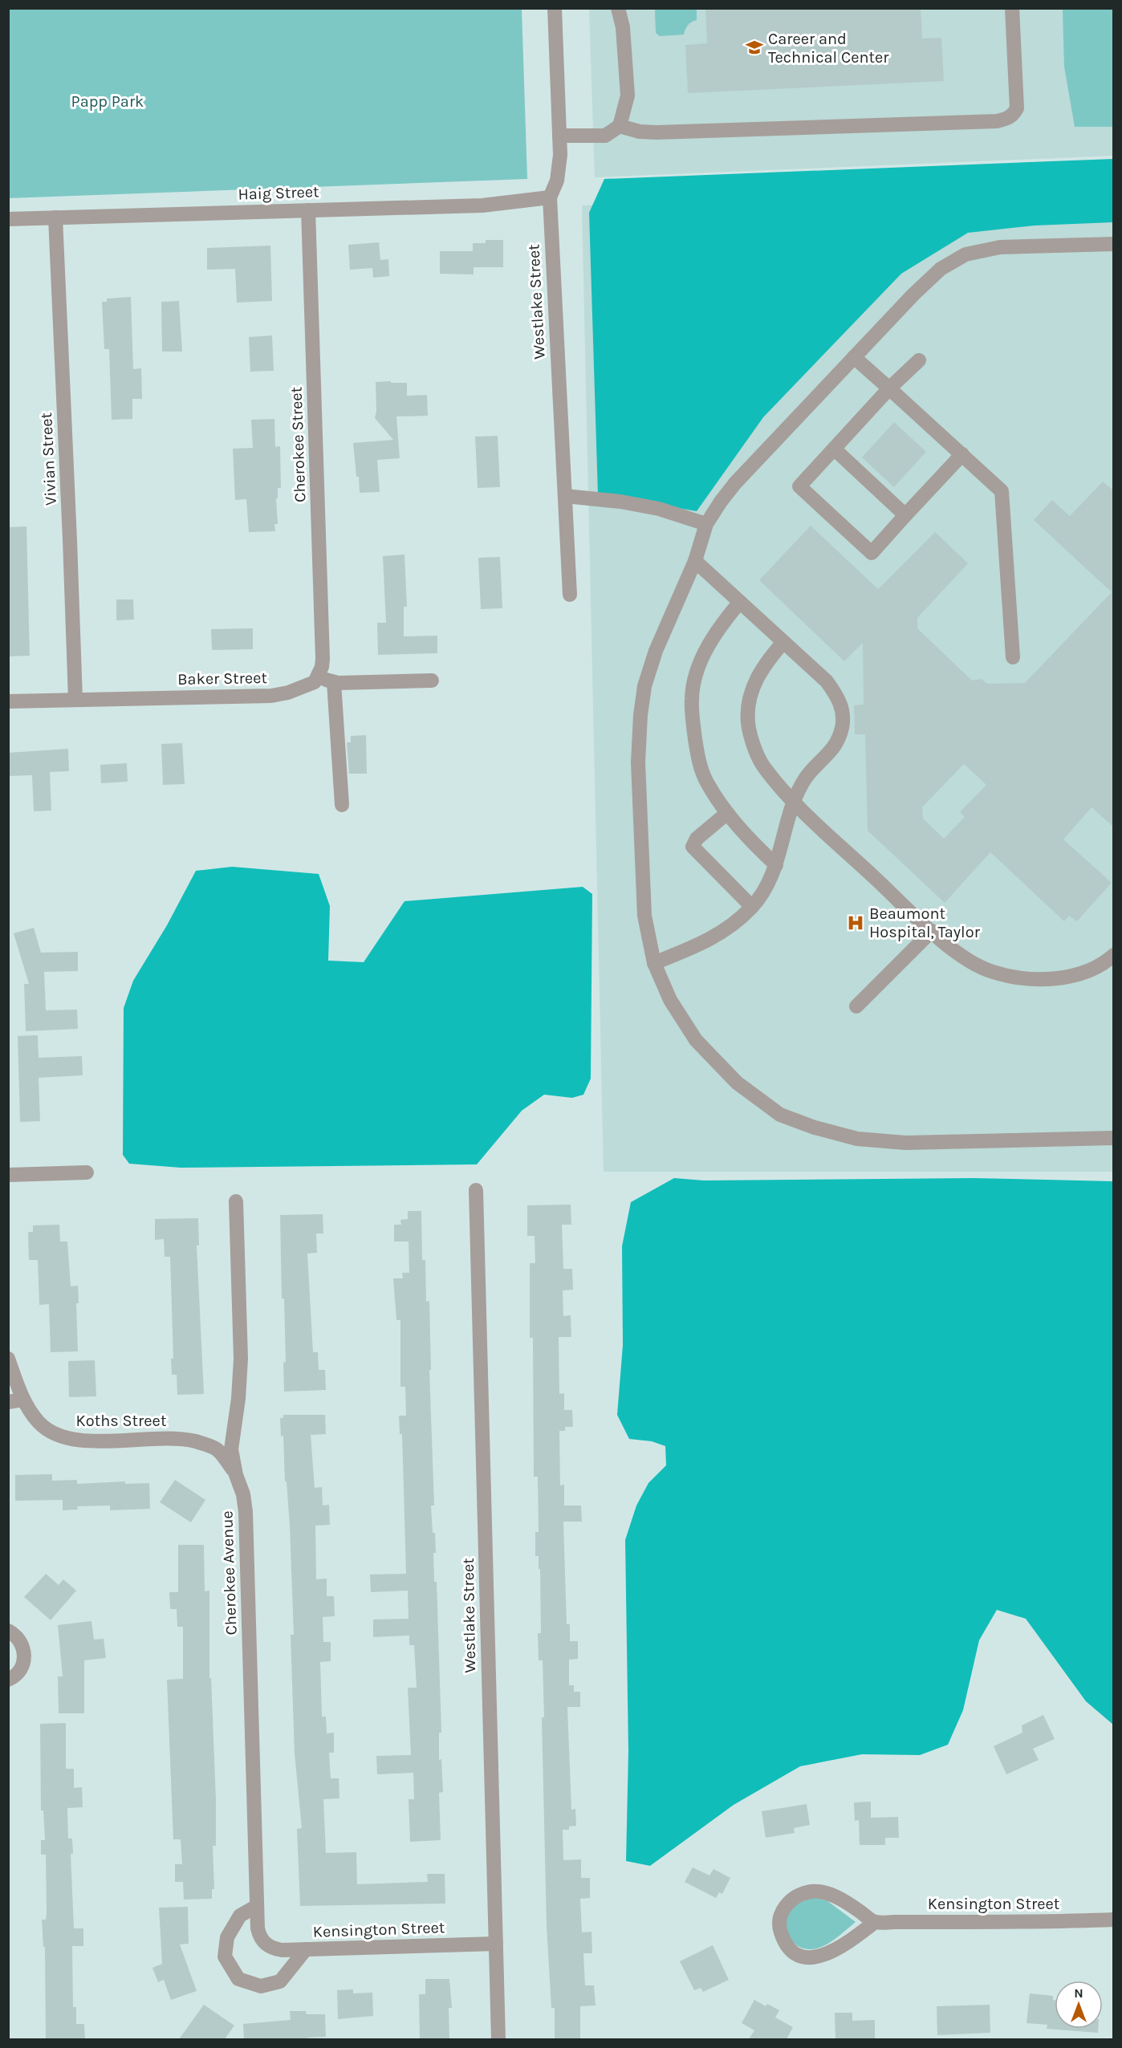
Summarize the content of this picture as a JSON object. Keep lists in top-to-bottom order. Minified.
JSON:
{"streets":{"street":["Haig Street","Westlake Street","Cherokee Street","Vivian Street","Baker Street","Koths Street","Cherokee Avenue","Kensington Street"]},"crossings":[["Haig Street","Westlake Street"],["Haig Street","Cherokee Street"],["Haig Street","Vivian Street"],["Westlake Street","Kensington Street"],["Cherokee Street","Baker Street"],["Vivian Street","Baker Street"],["Koths Street","Cherokee Avenue"],["Cherokee Avenue","Kensington Street"]],"parks":["Papp Park"],"places":{"school or university":["Career and Technical Center"],"hospital":["Beaumont Hospital, Taylor"]},"north":"top"}
